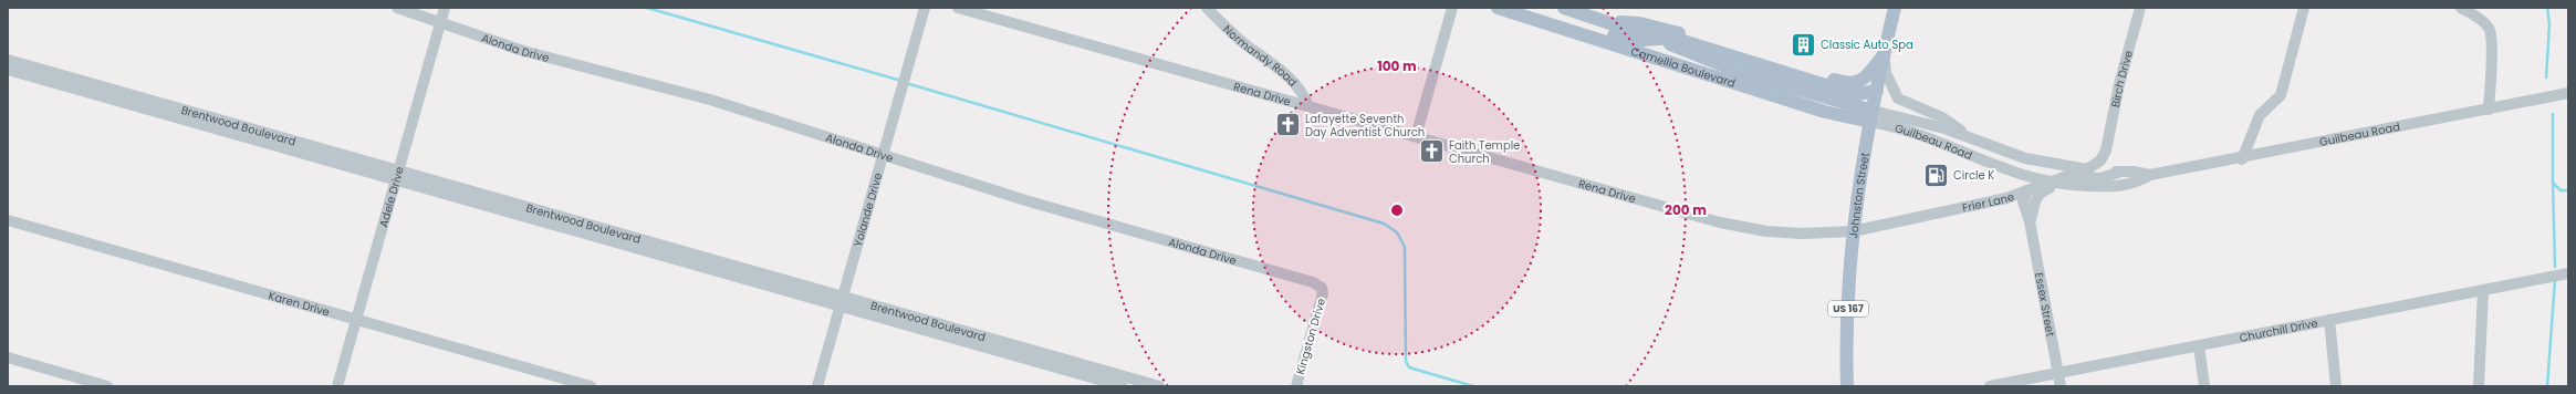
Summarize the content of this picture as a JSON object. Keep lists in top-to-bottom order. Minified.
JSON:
{"streets":{"main road":["Camellia Boulevard","Johnston Street","US 167"],"street":["Alonda Drive","Normandy Road","Birch Drive","Rena Drive","Brentwood Boulevard","Guilbeau Road","Adele Drive","Frier Lane","Yolande Drive","Karen Drive","Essex Street","Churchill Drive","Kingston Drive"]},"crossings":[["Alonda Drive","Adele Drive"],["Alonda Drive","Yolande Drive"],["Alonda Drive","Kingston Drive"],["Normandy Road","Rena Drive"],["Camellia Boulevard","Guilbeau Road"],["Camellia Boulevard","Johnston Street"],["Birch Drive","Guilbeau Road"],["Rena Drive","Johnston Street"],["Rena Drive","Frier Lane"],["Brentwood Boulevard","Adele Drive"],["Brentwood Boulevard","Yolande Drive"],["Guilbeau Road","Johnston Street"],["Guilbeau Road","Frier Lane"],["Guilbeau Road","Essex Street"],["Johnston Street","Frier Lane"],["Adele Drive","Karen Drive"],["Frier Lane","Essex Street"],["Essex Street","Churchill Drive"]],"places":{"building":["Classic Auto Spa"],"church":["Lafayette Seventh Day Adventist Church","Faith Temple Church"],"fuel station":["Circle K"]},"rings":["100 m","200 m"]}
